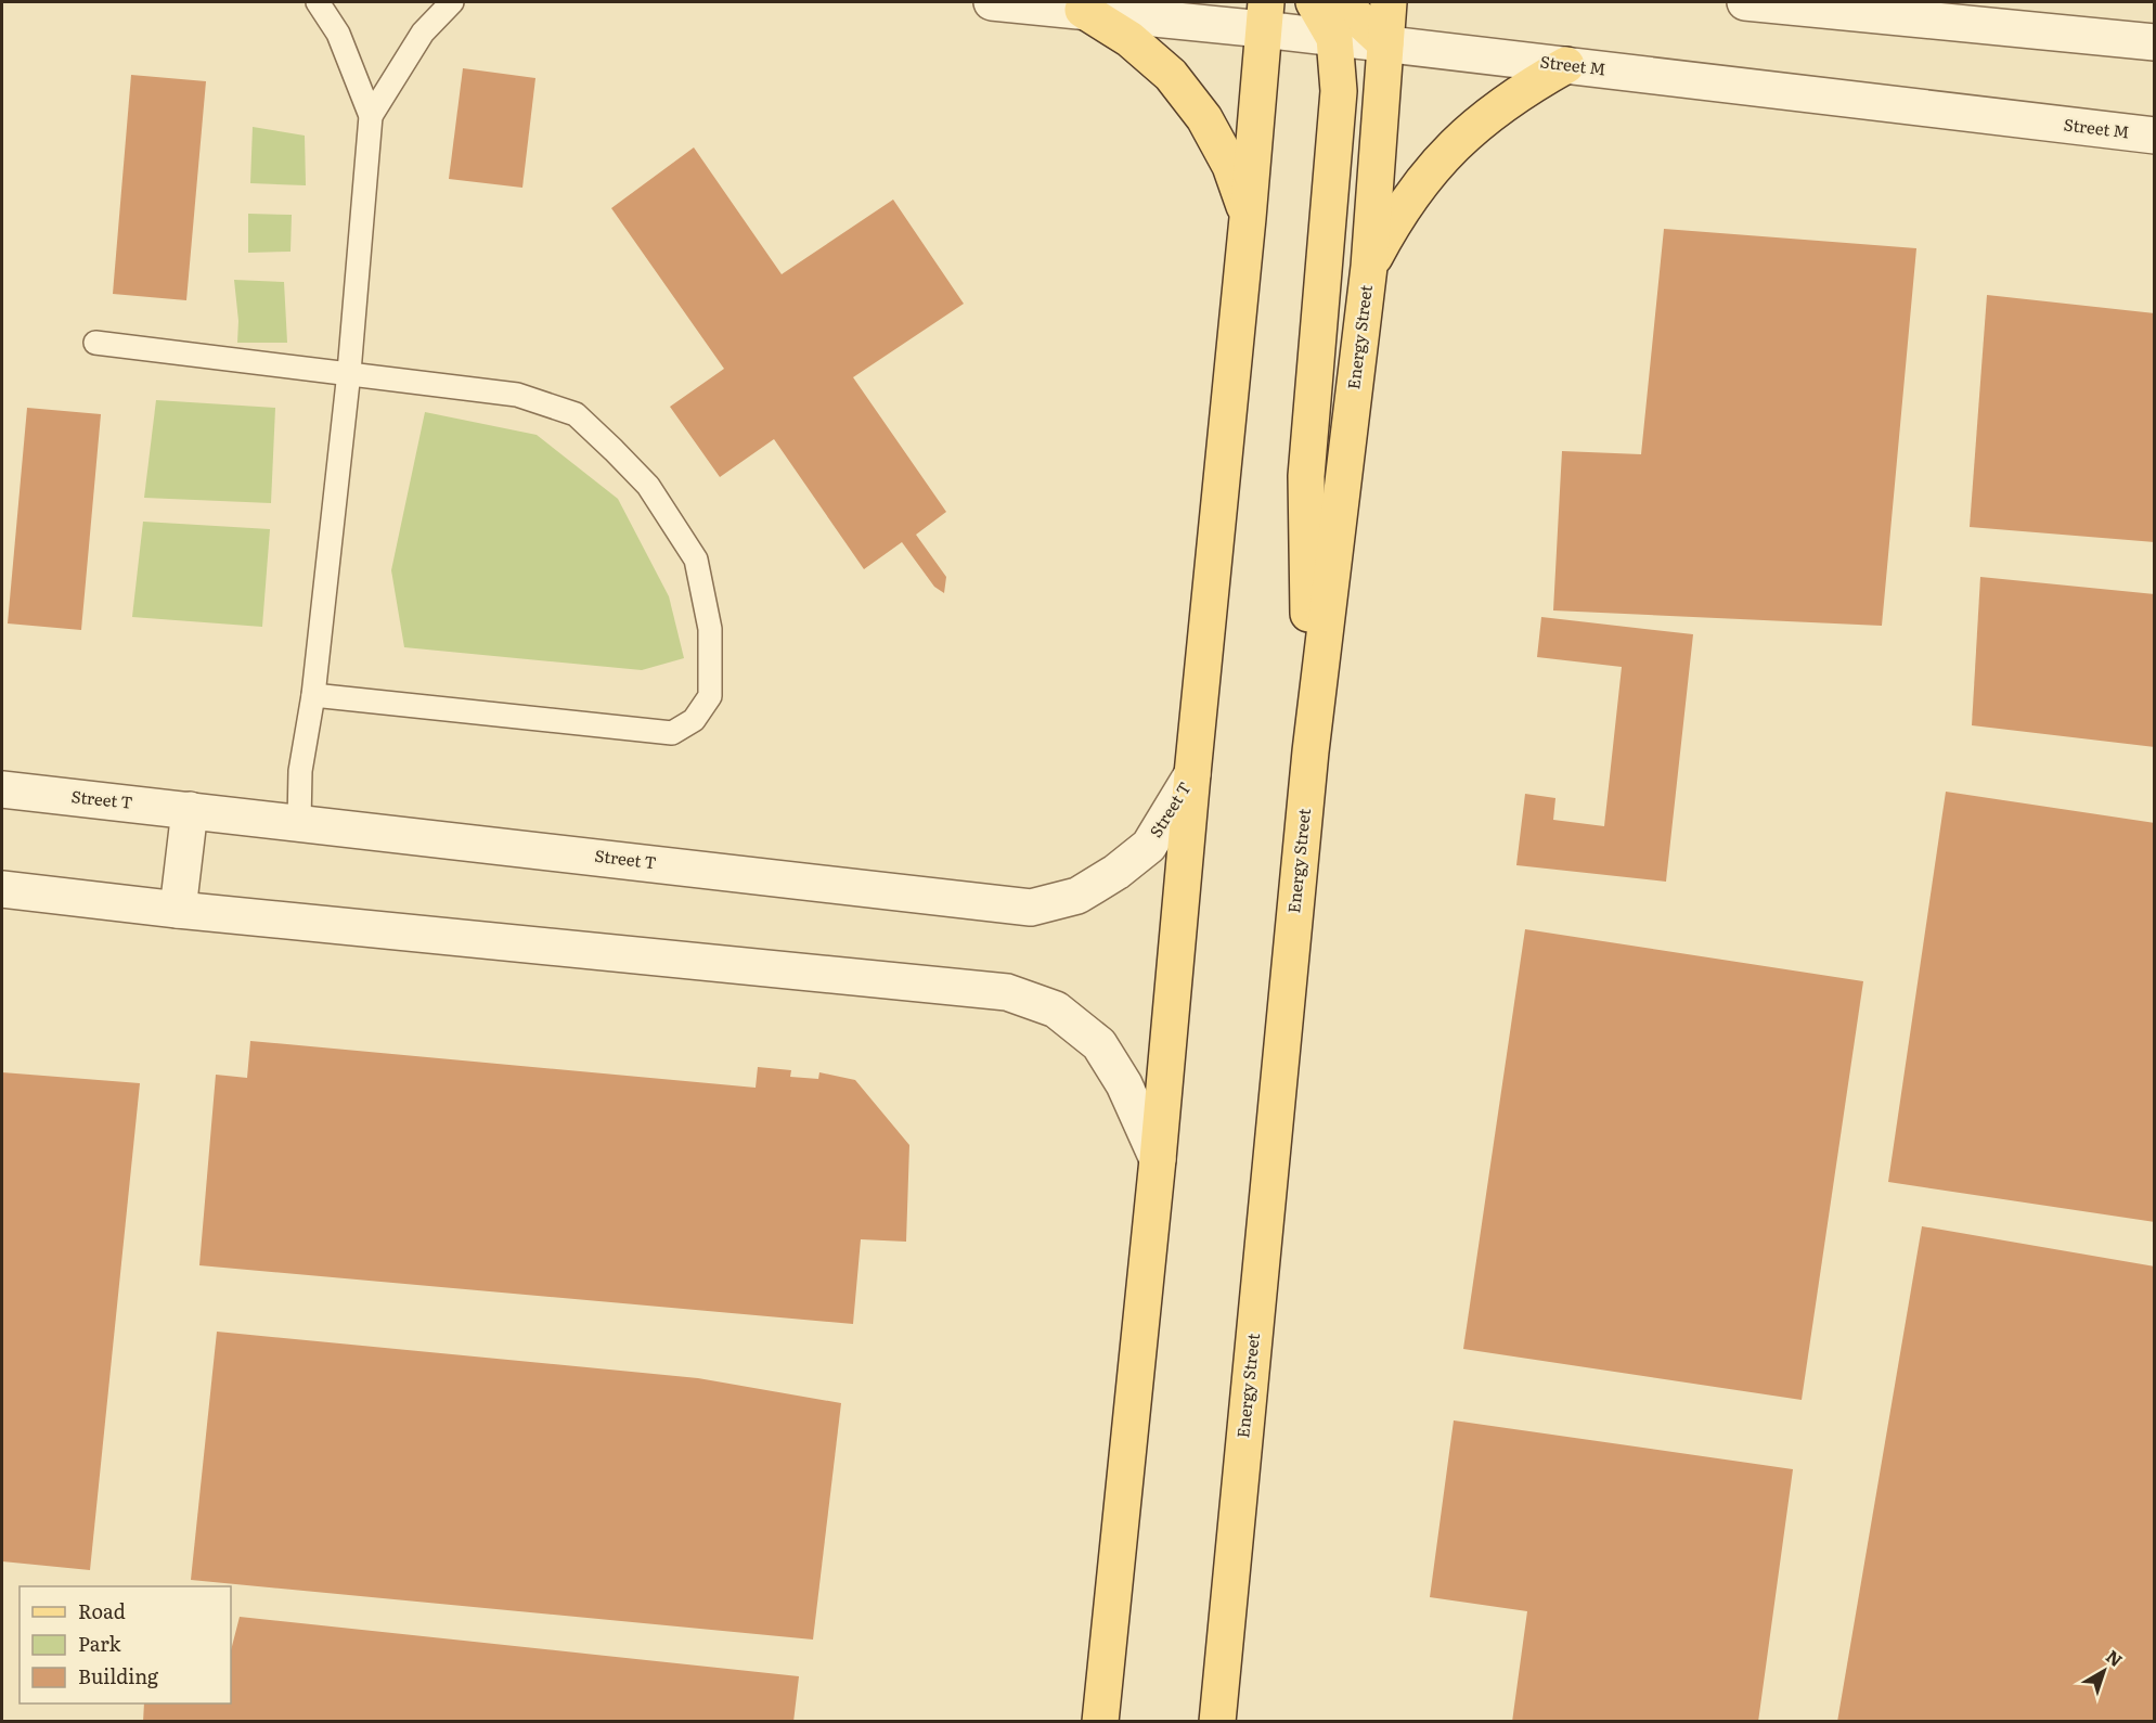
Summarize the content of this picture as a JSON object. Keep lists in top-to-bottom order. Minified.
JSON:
{"streets":{"main road":["Energy Street"],"street":["Street M","Street T"]},"crossings":[["Street M","Energy Street"]],"legend":["Road","Park","Building"],"north":"top right"}
